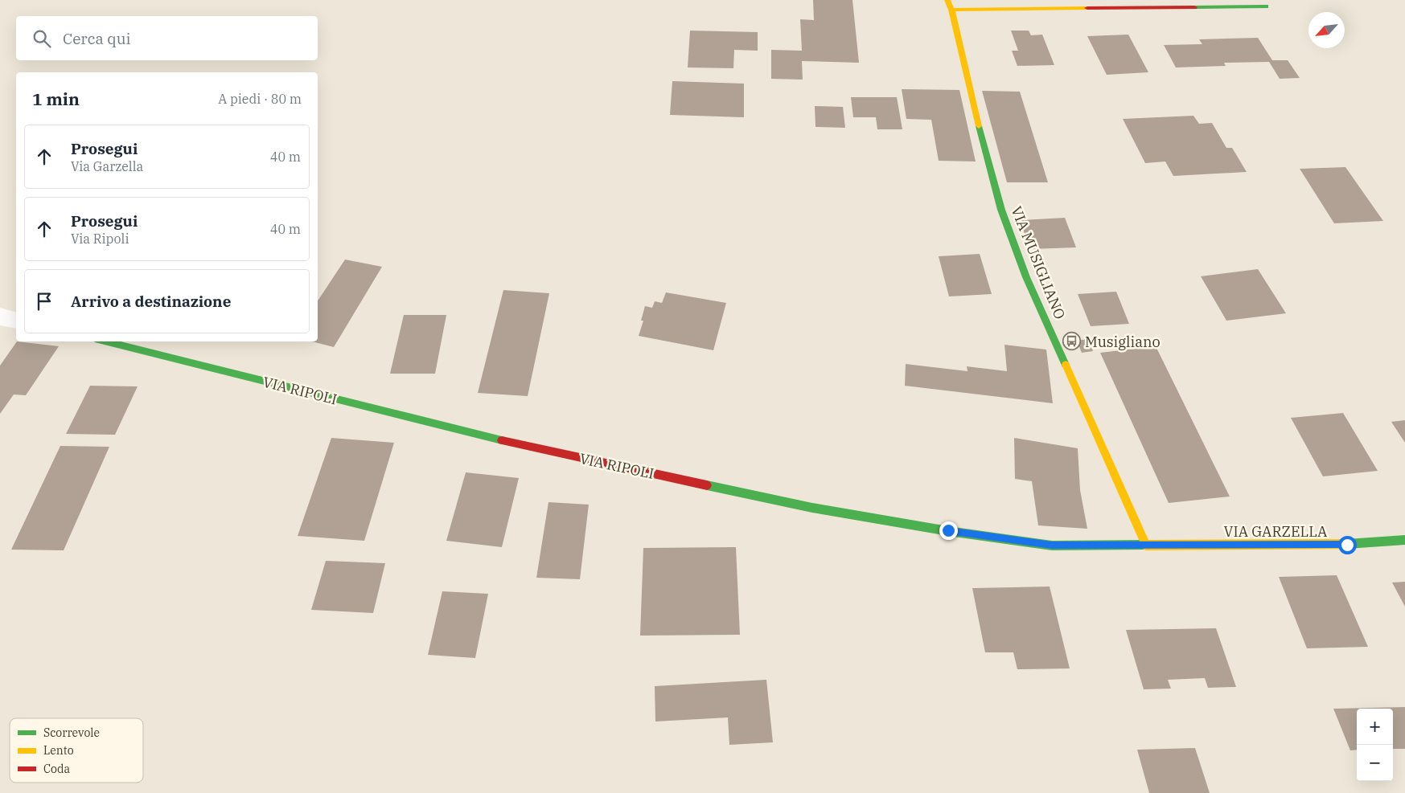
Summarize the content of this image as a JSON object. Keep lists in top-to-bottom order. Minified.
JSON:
{"streets":{"street":["VIA MUSIGLIANO","VIA RIPOLI","VIA GARZELLA"]},"crossings":[["VIA MUSIGLIANO","VIA RIPOLI"],["VIA MUSIGLIANO","VIA GARZELLA"],["VIA RIPOLI","VIA GARZELLA"]],"places":{"bus stop":["Musigliano"]},"legend":["Scorrevole","Lento","Coda"],"north":"bottom left","page":{"search":"Cerca qui","heading":["1 min","A piedi · 80 m"],"list":[["Prosegui","Via Garzella","40 m"],["Prosegui","Via Ripoli","40 m"],"Arrivo a destinazione"],"map_buttons":["+","−"]}}
